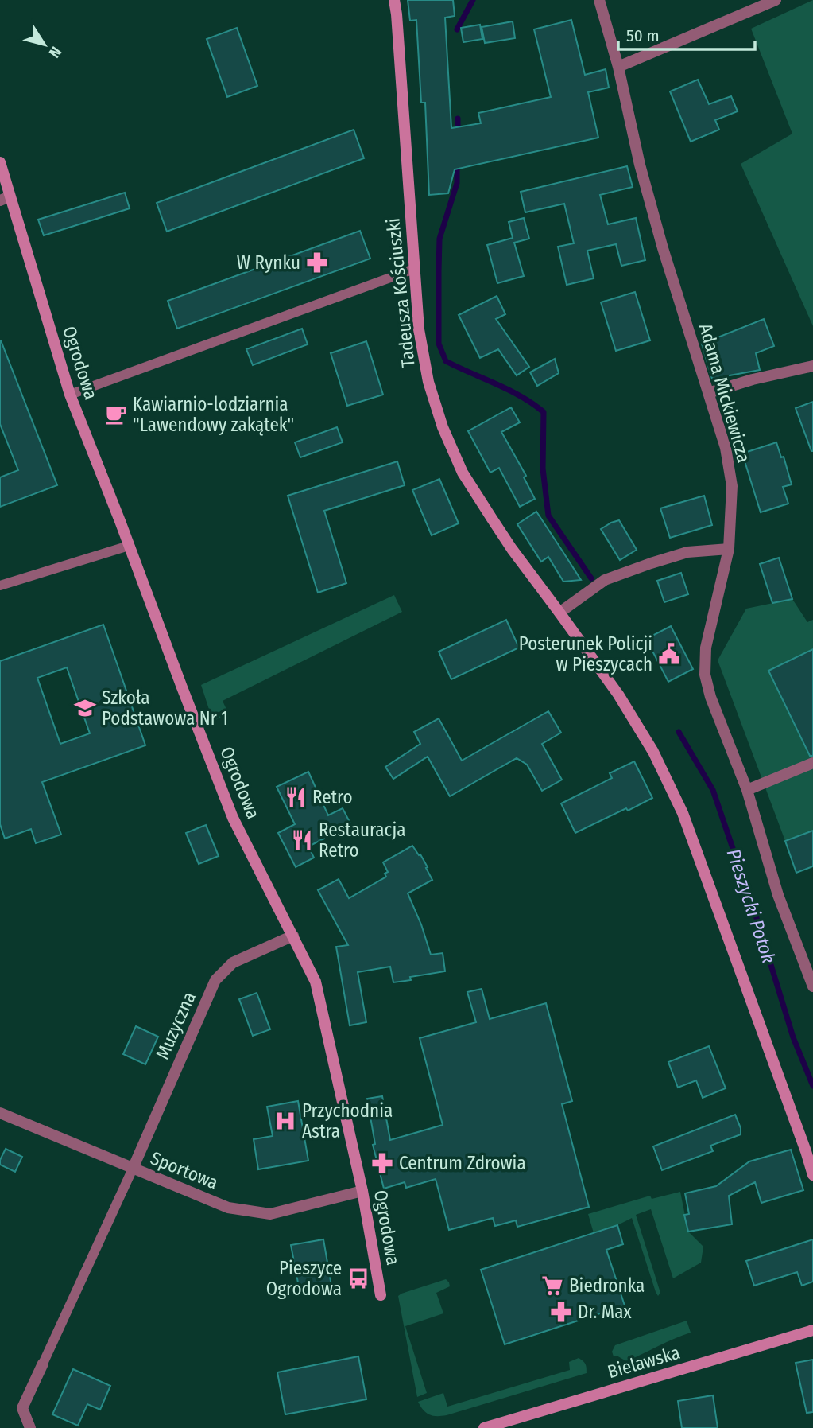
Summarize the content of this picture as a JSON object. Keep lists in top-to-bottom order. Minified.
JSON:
{"streets":{"street":["Tadeusza Kościuszki","Ogrodowa","Adama Mickiewicza","Muzyczna","Sportowa","Bielawska"]},"crossings":[["Ogrodowa","Muzyczna"],["Ogrodowa","Sportowa"],["Muzyczna","Sportowa"]],"water":["Pieszycki Potok"],"places":{"pharmacy":["W Rynku","Centrum Zdrowia","Dr. Max"],"cafe":["Kawiarnio-lodziarnia \"Lawendowy zakątek\""],"public building":["Posterunek Policji w Pieszycach"],"school or university":["Szkoła Podstawowa Nr 1"],"restaurant":["Retro","Restauracja Retro"],"hospital":["Przychodnia Astra"],"bus stop":["Pieszyce Ogrodowa"],"supermarket":["Biedronka"]},"scale_bar":"50 m","north":"bottom right"}
